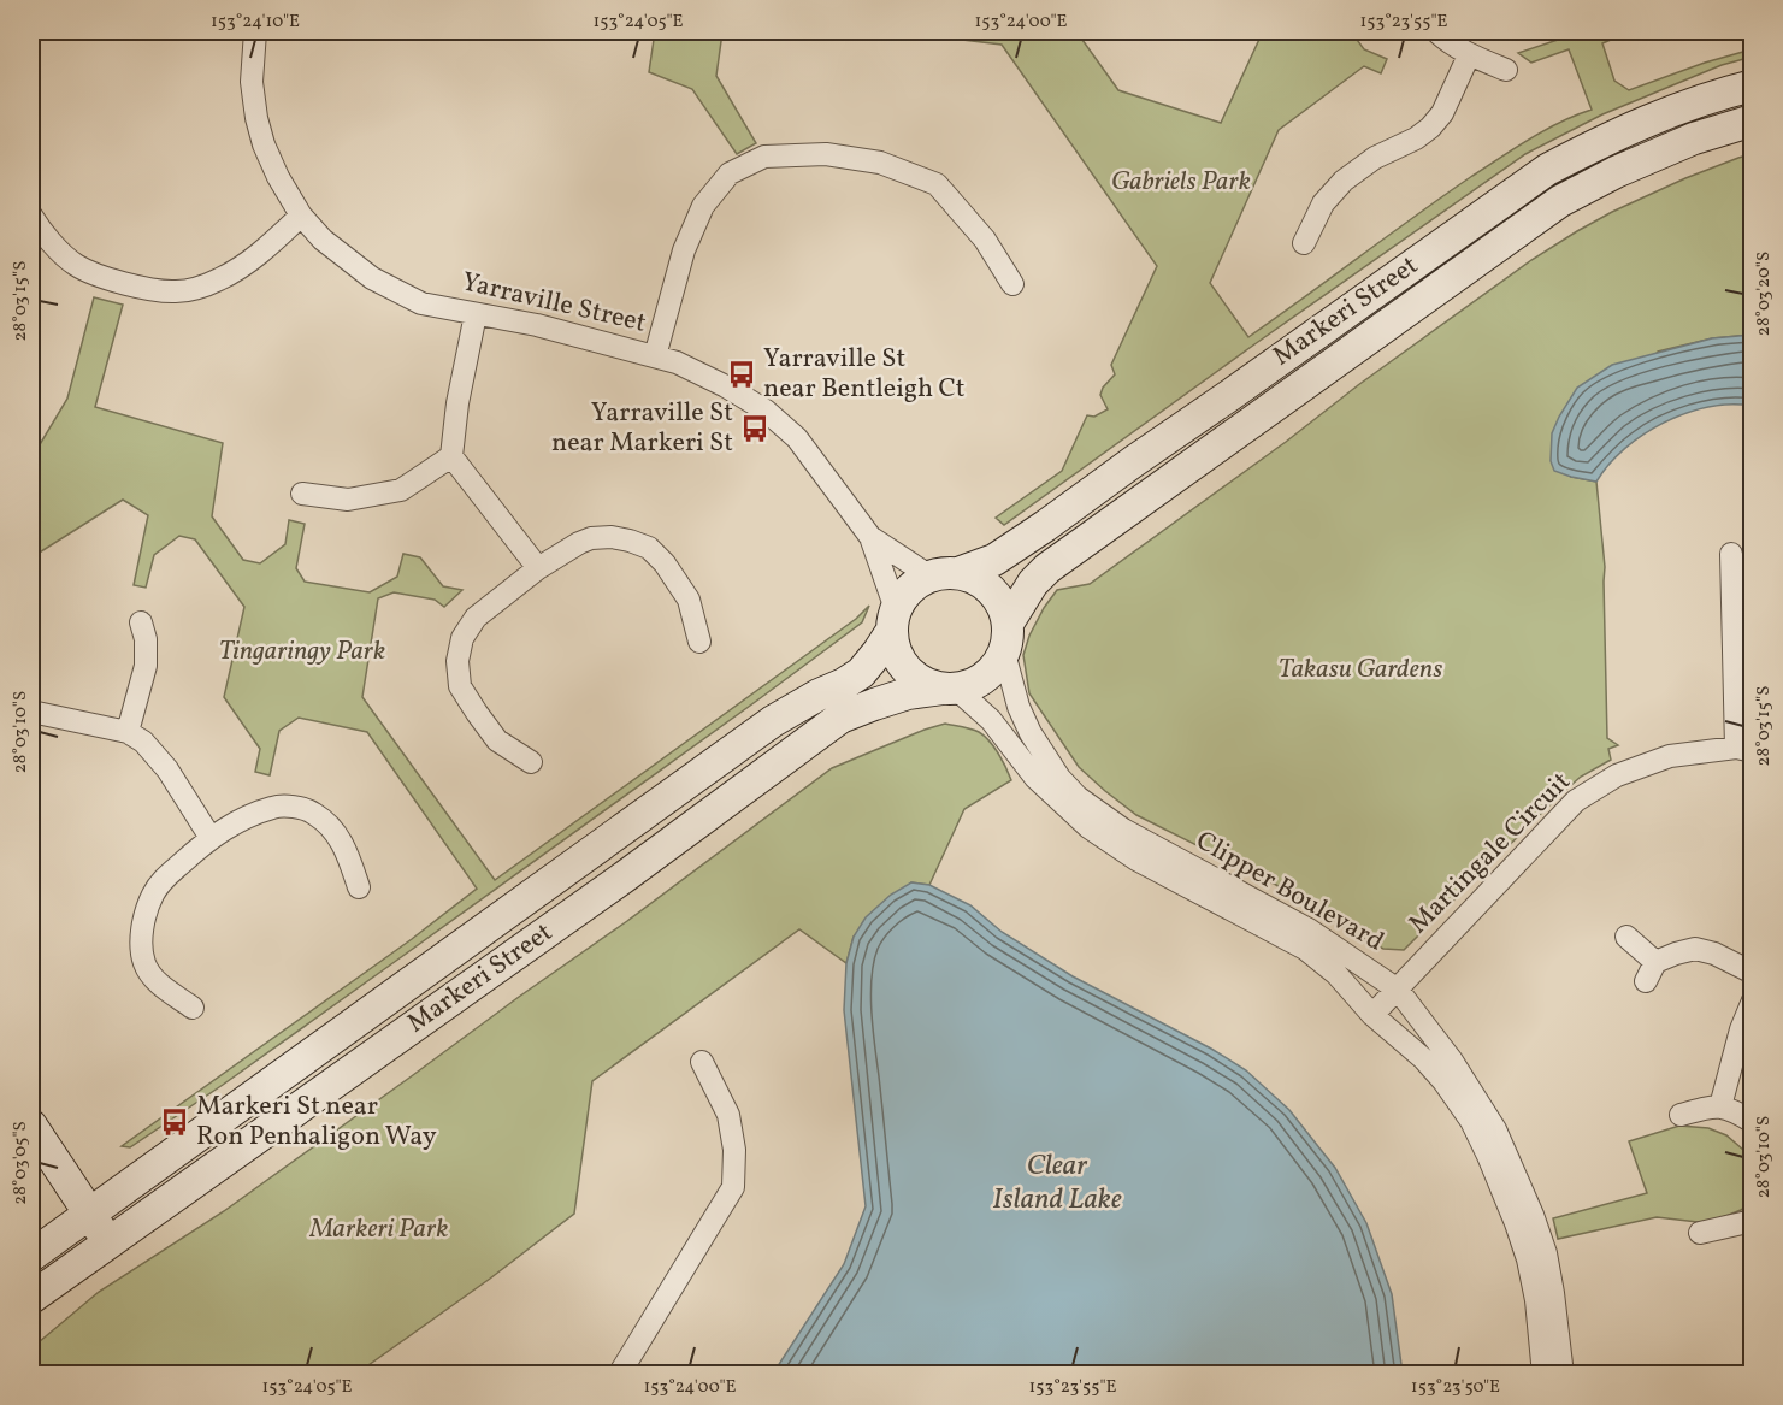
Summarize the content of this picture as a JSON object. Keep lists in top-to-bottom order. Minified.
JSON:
{"streets":{"main road":["Markeri Street"],"street":["Yarraville Street","Martingale Circuit","Clipper Boulevard"]},"crossings":[["Yarraville Street","Markeri Street"],["Yarraville Street","Clipper Boulevard"],["Markeri Street","Clipper Boulevard"],["Martingale Circuit","Clipper Boulevard"]],"water":["Clear Island Lake"],"parks":["Gabriels Park","Tingaringy Park","Takasu Gardens","Markeri Park"],"places":{"bus stop":["Yarraville St near Bentleigh Ct","Yarraville St near Markeri St","Markeri St near Ron Penhaligon Way"]},"coordinates":["153°24'10\"E","153°24'05\"E","153°24'00\"E","153°23'55\"E","28°03'20\"S","28°03'15\"S","28°03'10\"S","28°03'05\"S","153°23'50\"E"]}
